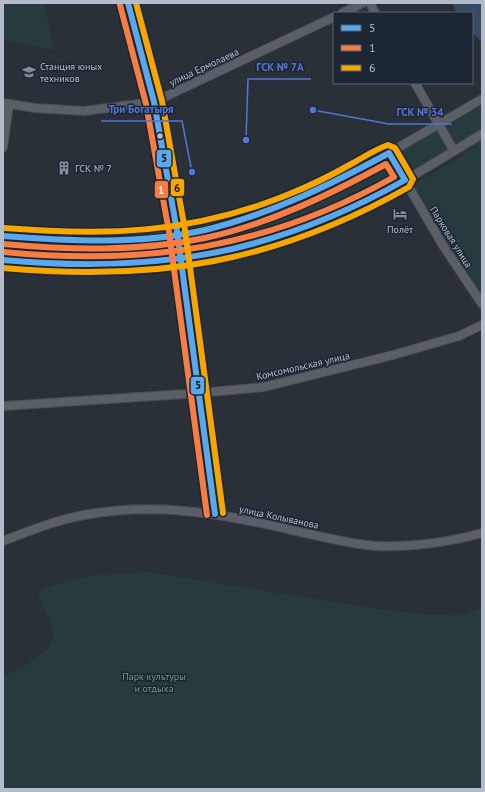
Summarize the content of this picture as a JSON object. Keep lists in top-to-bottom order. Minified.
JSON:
{"streets":{"street":["улица Ермолаева","Парковая улица","Комсомольская улица","улица Колыванова"]},"parks":["Парк культуры и отдыха"],"places":{"school or university":["Станция юных техников"],"other":["ГСК № 34","ГСК № 7А","Три Богатыря"],"building":["ГСК № 7"],"hotel":["Полёт"]},"lines":["transit line 5","transit line 6","transit line 1"],"legend":["5","1","6"]}
